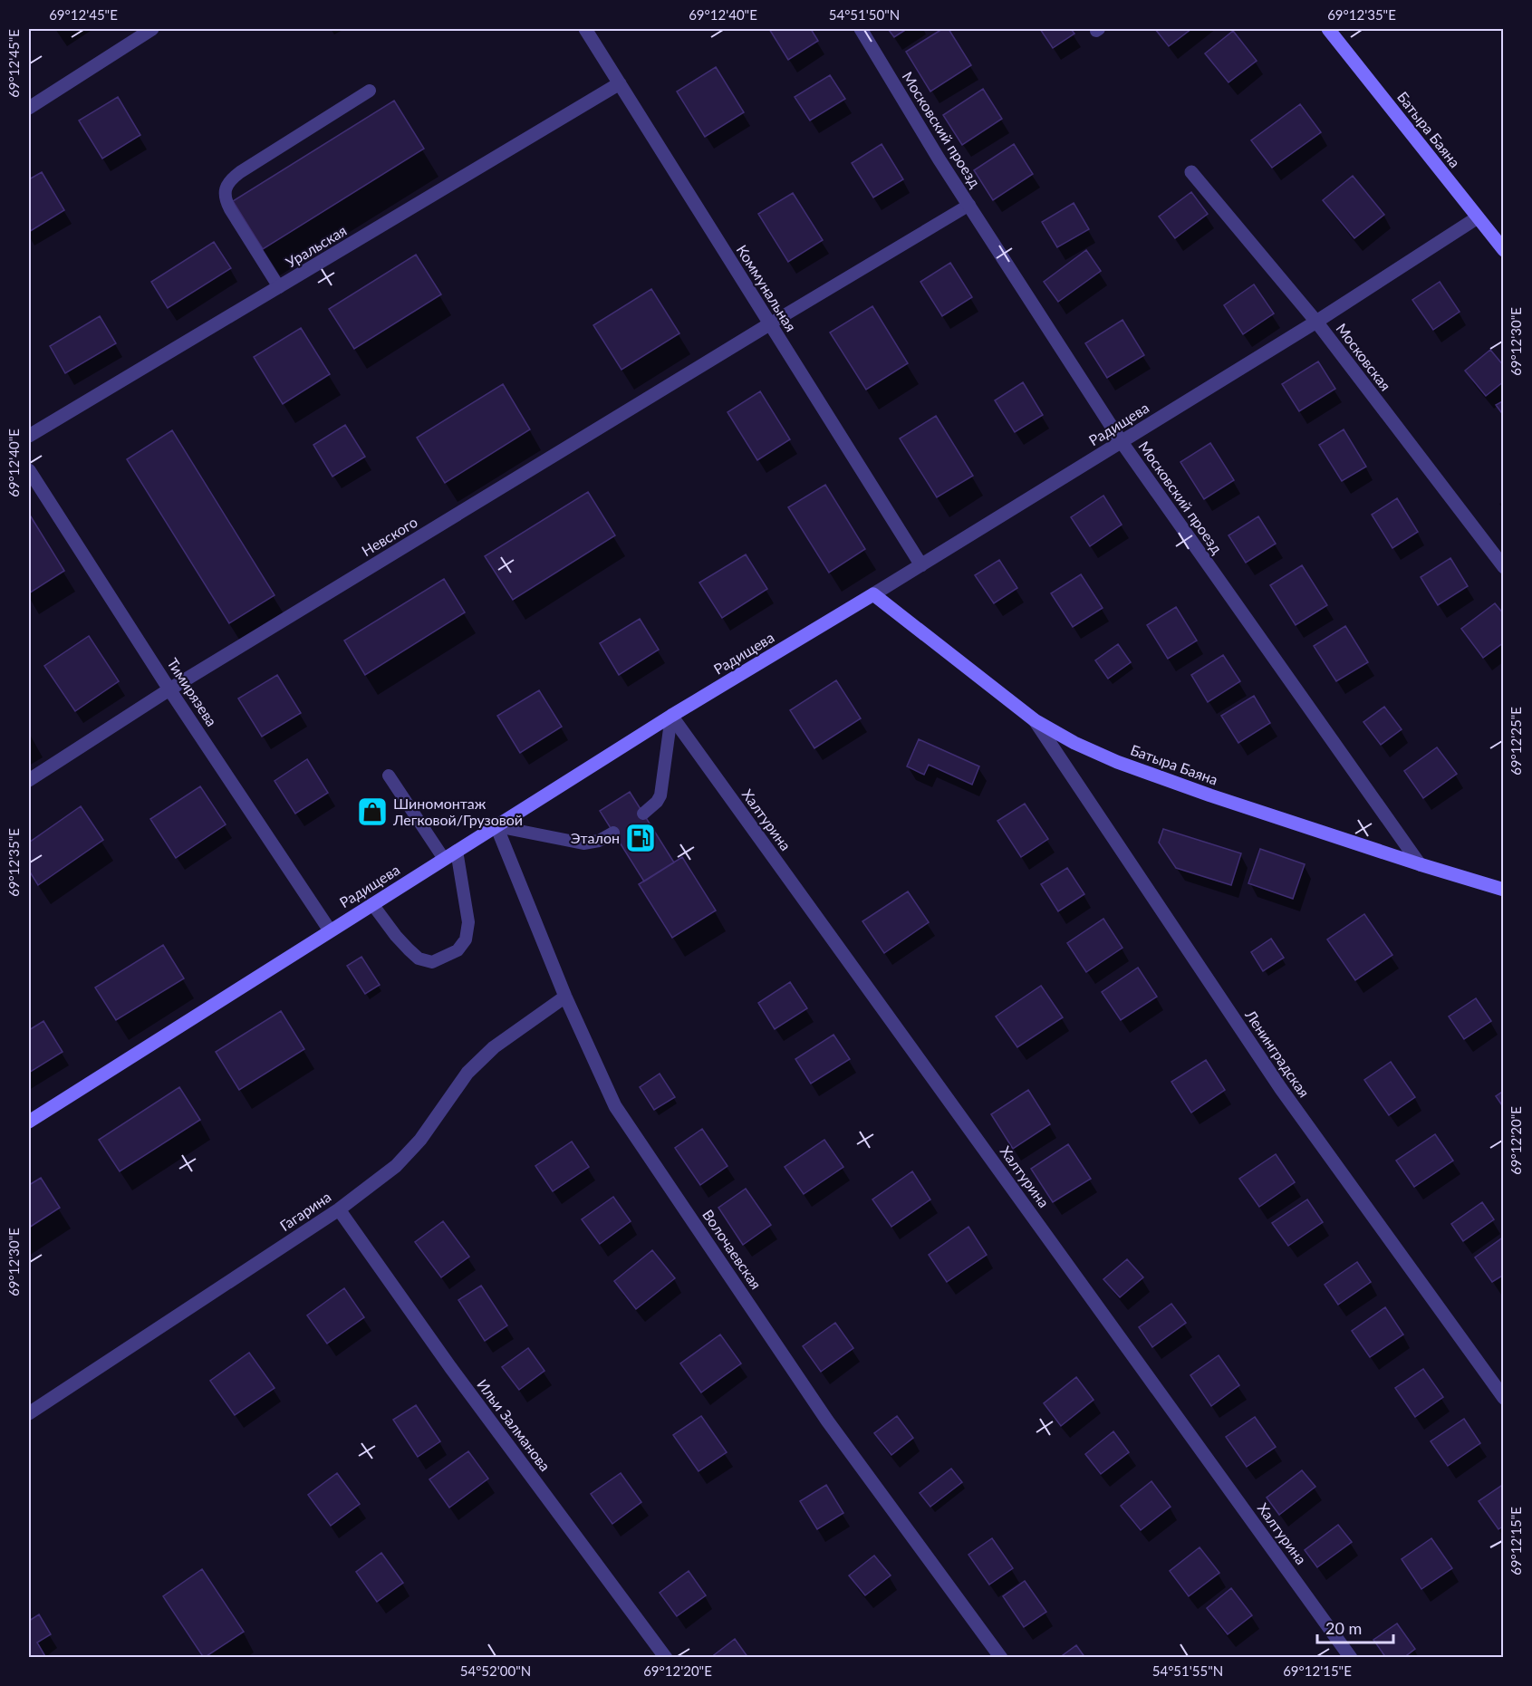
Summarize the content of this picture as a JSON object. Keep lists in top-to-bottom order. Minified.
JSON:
{"streets":{"street":["Московский проезд","Батыра Баяна","Уральская","Коммунальная","Московская","Радищева","Невского","Тимирязева","Халтурина","Ленинградская","Гагарина","Волочаевская","Ильи Залманова"]},"crossings":[["Московский проезд","Батыра Баяна"],["Московский проезд","Радищева"],["Батыра Баяна","Радищева"],["Батыра Баяна","Ленинградская"],["Уральская","Коммунальная"],["Коммунальная","Радищева"],["Коммунальная","Невского"],["Московская","Радищева"],["Радищева","Тимирязева"],["Радищева","Халтурина"],["Радищева","Волочаевская"],["Невского","Тимирязева"],["Гагарина","Волочаевская"],["Гагарина","Ильи Залманова"]],"places":{"shop":["Шиномонтаж Легковой/Грузовой"],"fuel station":["Эталон"]},"scale_bar":"20 m","coordinates":["69°12'45\"E","69°12'40\"E","54°51'50\"N","69°12'35\"E","69°12'30\"E","69°12'25\"E","69°12'20\"E","69°12'15\"E","54°52'00\"N","54°51'55\"N"]}
